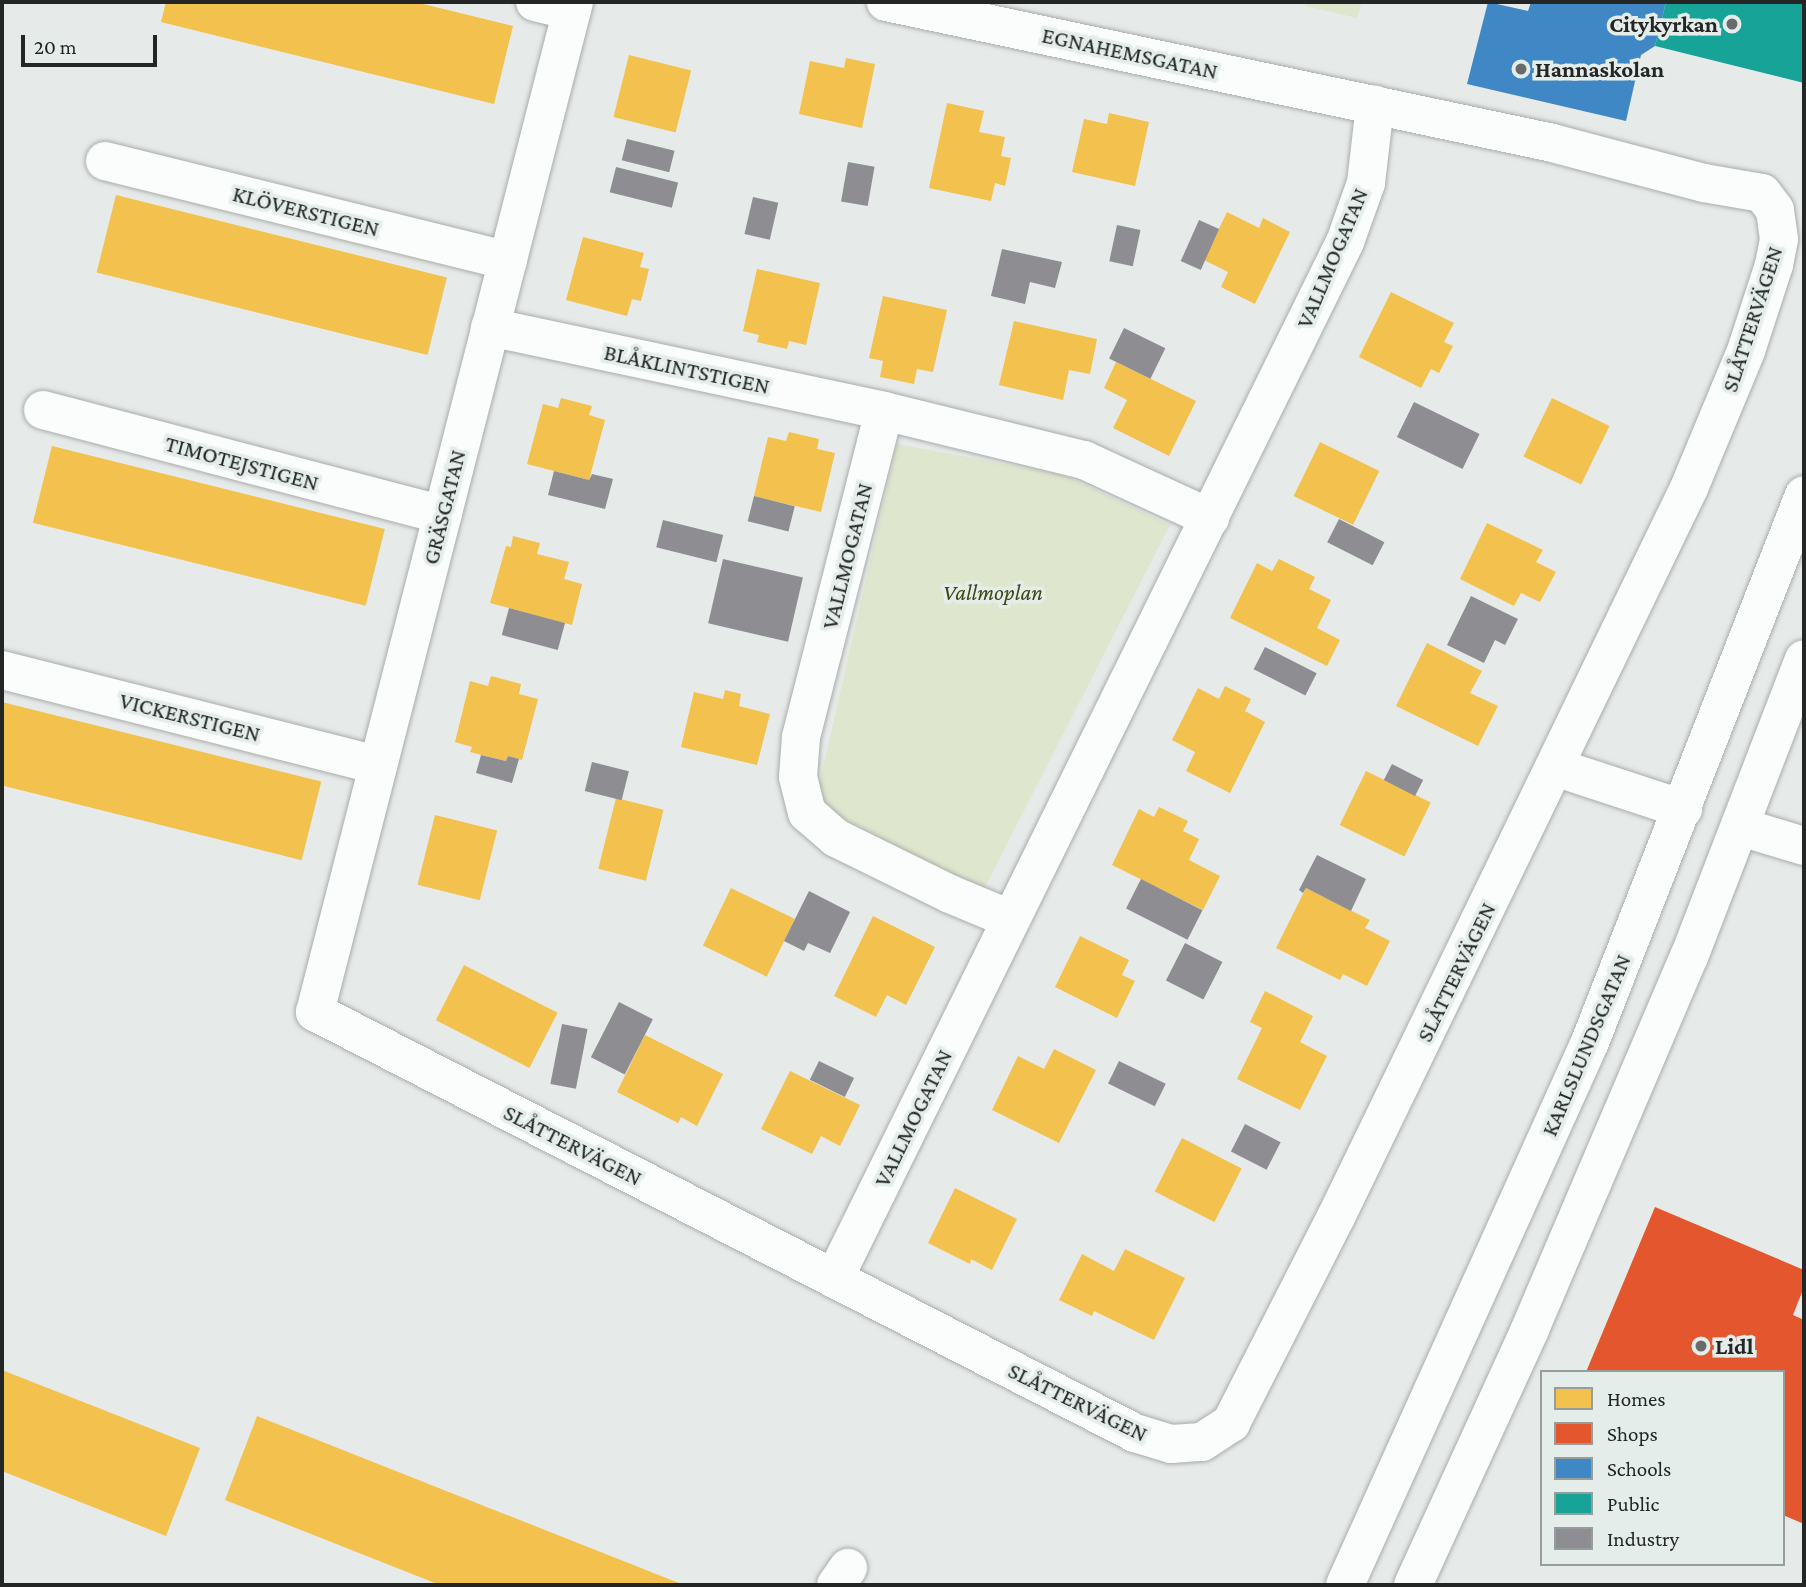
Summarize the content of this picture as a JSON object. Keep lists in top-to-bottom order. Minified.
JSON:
{"streets":{"street":["EGNAHEMSGATAN","KLÖVERSTIGEN","VALLMOGATAN","SLÅTTERVÄGEN","BLÅKLINTSTIGEN","TIMOTEJSTIGEN","GRÄSGATAN","VICKERSTIGEN","KARLSLUNDSGATAN"]},"crossings":[["EGNAHEMSGATAN","VALLMOGATAN"],["EGNAHEMSGATAN","SLÅTTERVÄGEN"],["KLÖVERSTIGEN","GRÄSGATAN"],["VALLMOGATAN","SLÅTTERVÄGEN"],["VALLMOGATAN","BLÅKLINTSTIGEN"],["SLÅTTERVÄGEN","GRÄSGATAN"],["BLÅKLINTSTIGEN","GRÄSGATAN"],["TIMOTEJSTIGEN","GRÄSGATAN"],["GRÄSGATAN","VICKERSTIGEN"]],"parks":["Vallmoplan"],"places":["Citykyrkan","Hannaskolan","Lidl"],"legend":["Homes","Shops","Schools","Public","Industry"],"scale_bar":"20 m"}
